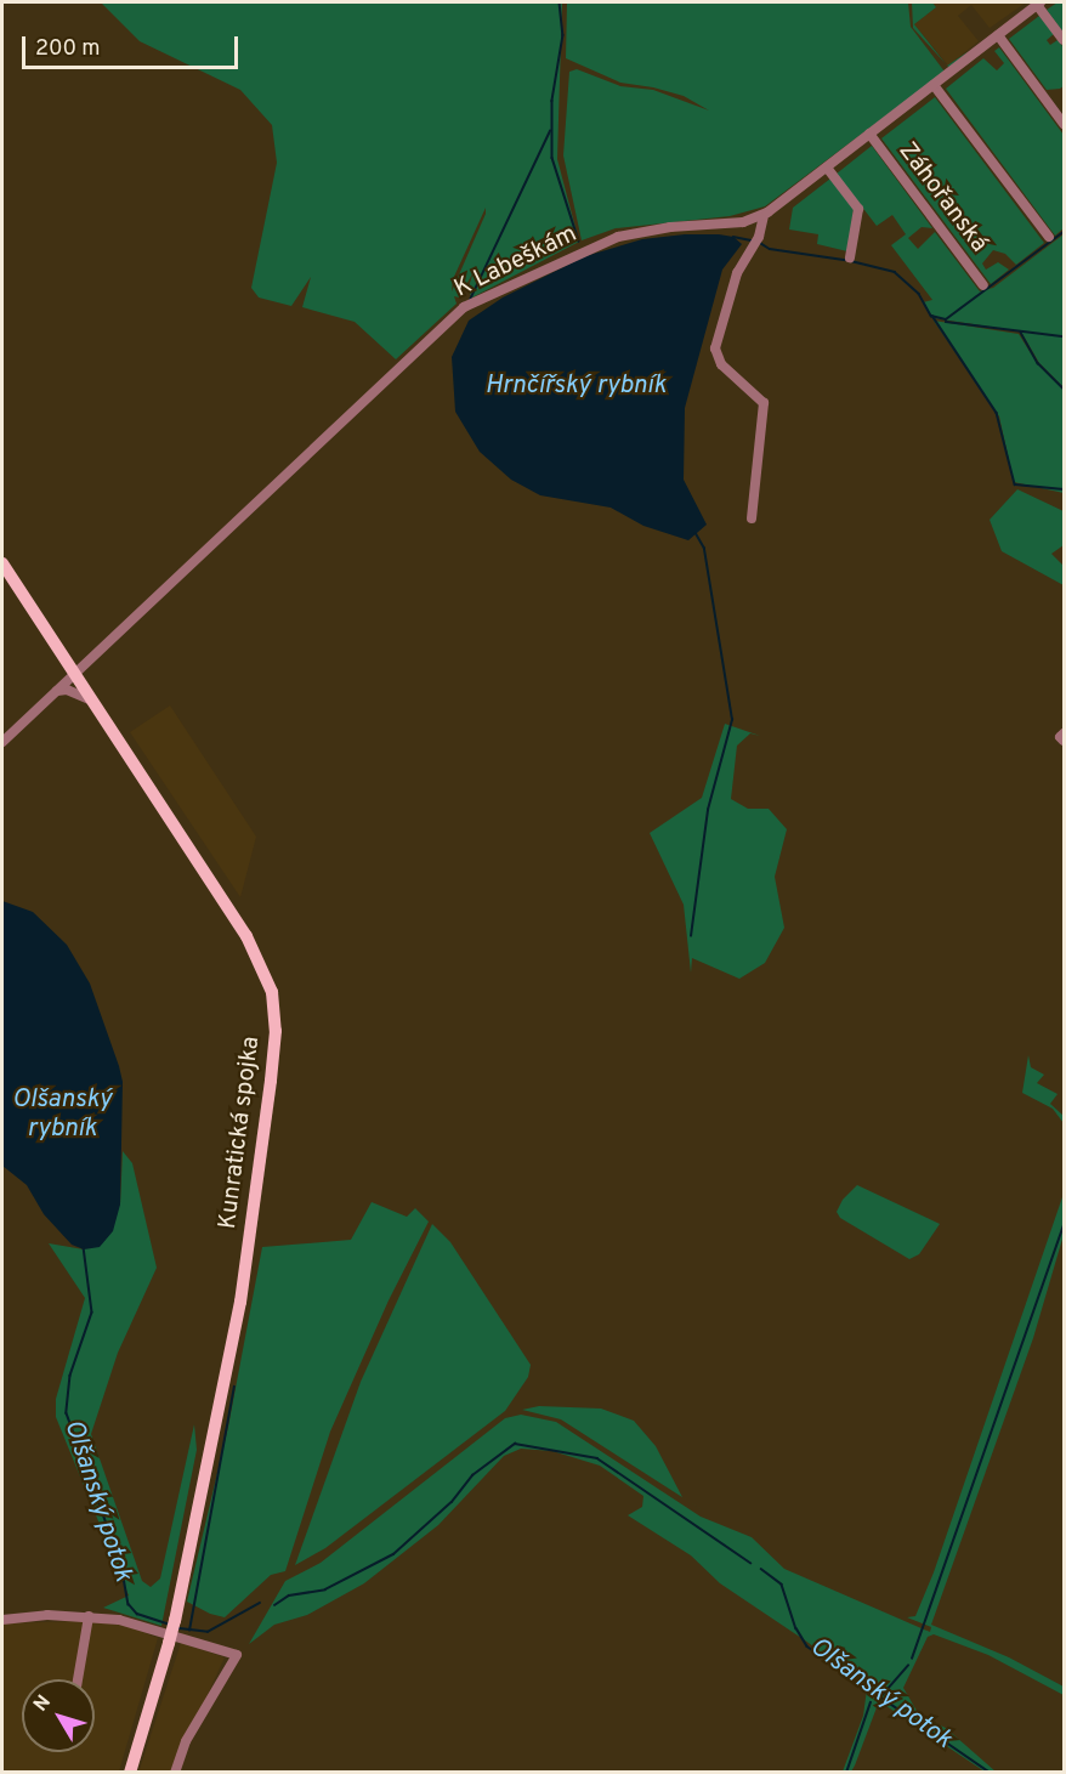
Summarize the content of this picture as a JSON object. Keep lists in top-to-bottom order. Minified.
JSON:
{"streets":{"main road":["Kunratická spojka"],"street":["Záhořanská","K Labeškám"]},"crossings":[["Záhořanská","K Labeškám"],["K Labeškám","Kunratická spojka"]],"water":["Hrnčířský rybník","Olšanský rybník","Olšanský potok"],"scale_bar":"200 m","north":"top left"}
